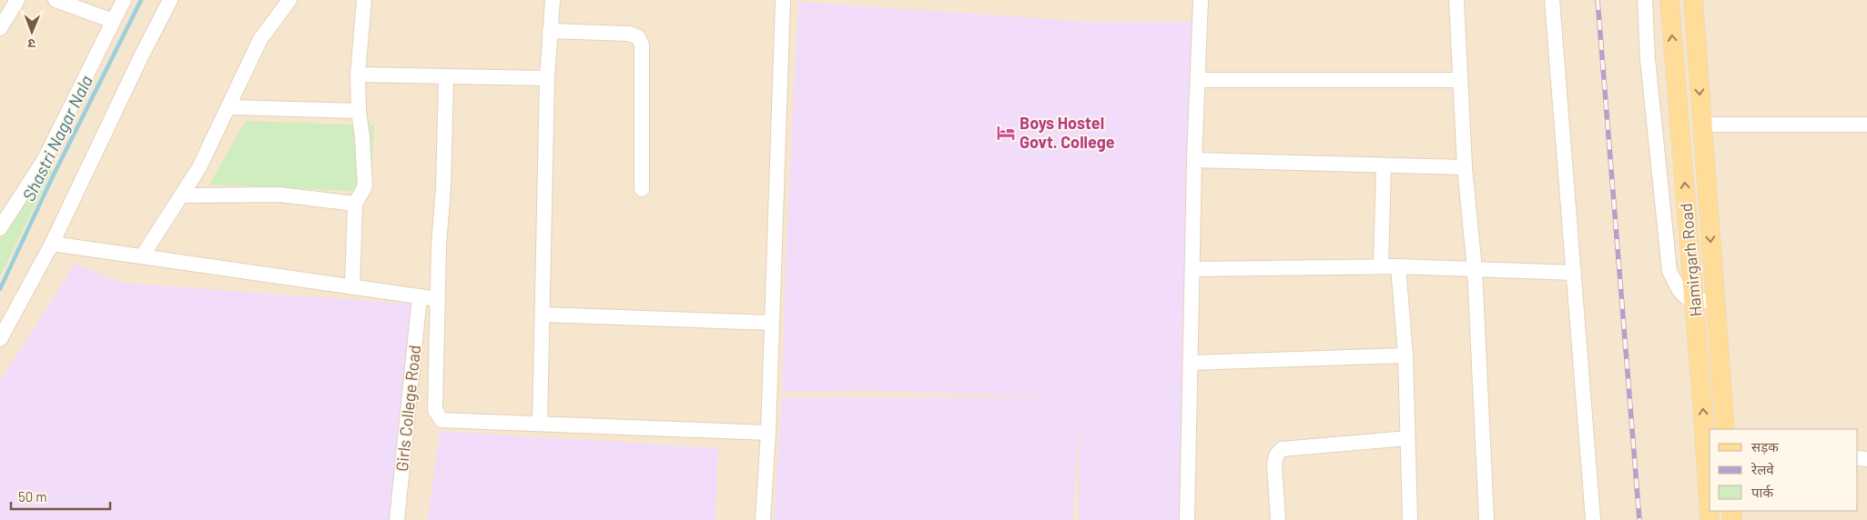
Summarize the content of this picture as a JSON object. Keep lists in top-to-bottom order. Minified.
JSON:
{"streets":{"main road":["Hamirgarh Road"],"street":["Girls College Road"]},"water":["Shastri Nagar Nala"],"places":{"hotel":["Boys Hostel Govt. College"]},"legend":["सड़क","रेलवे","पार्क"],"scale_bar":"50 m","north":"bottom"}
